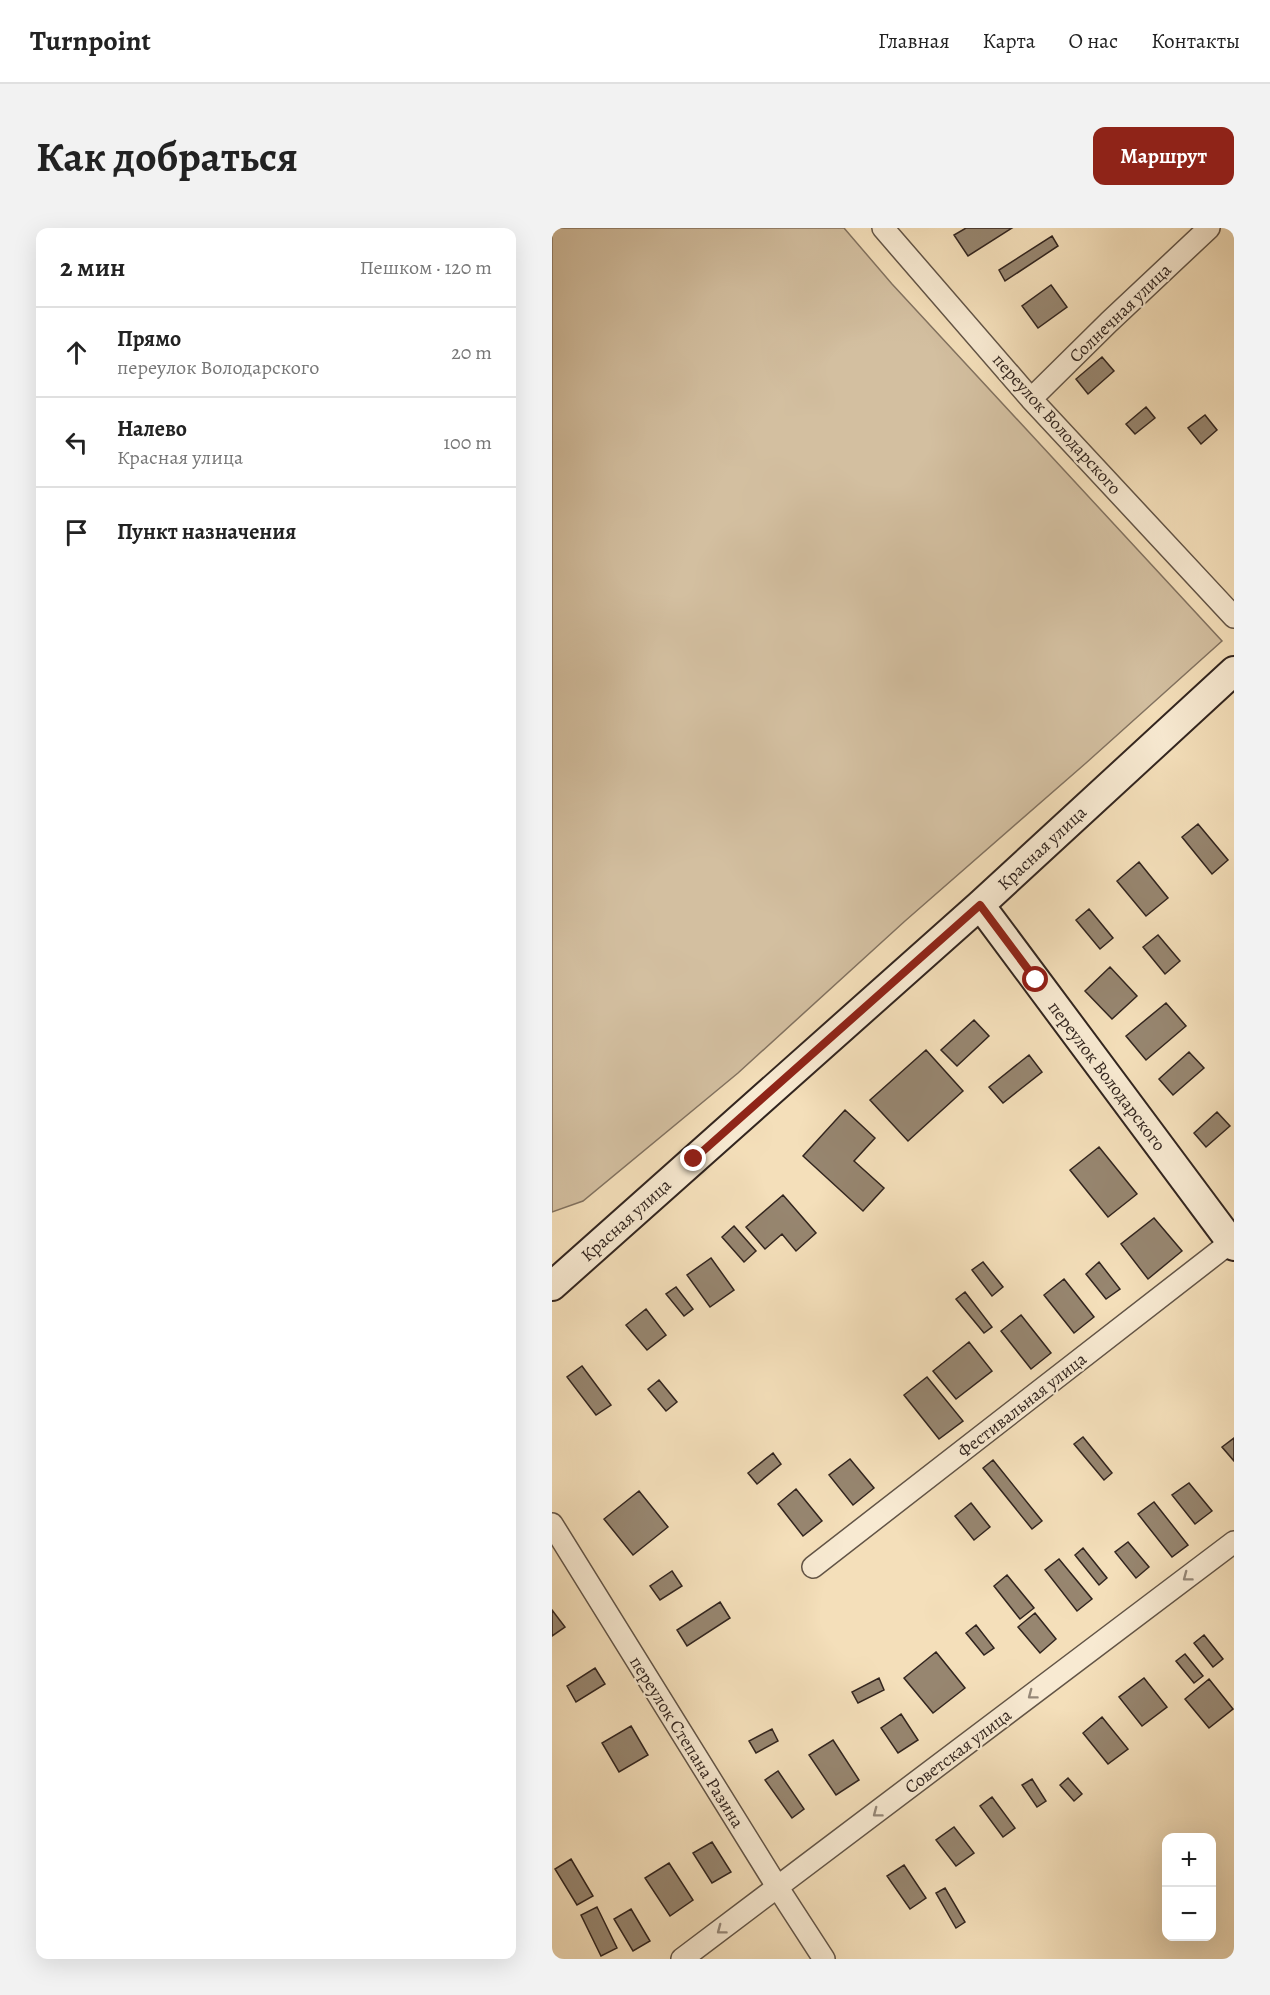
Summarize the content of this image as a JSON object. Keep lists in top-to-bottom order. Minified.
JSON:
{"streets":{"street":["Солнечная улица","переулок Володарского","Красная улица","Фестивальная улица","переулок Степана Разина","Советская улица"]},"crossings":[["Солнечная улица","переулок Володарского"],["переулок Володарского","Красная улица"],["переулок Володарского","Фестивальная улица"],["переулок Степана Разина","Советская улица"]],"one_way":["Советская улица"],"page":{"header":"Turnpoint","nav":["Главная","Карта","О нас","Контакты"],"buttons":"Маршрут","title":"Как добраться","heading":["2 мин","Пешком · 120 m"],"list":[["Прямо","переулок Володарского","20 m"],["Налево","Красная улица","100 m"],"Пункт назначения"],"map_buttons":["+","−"]}}
